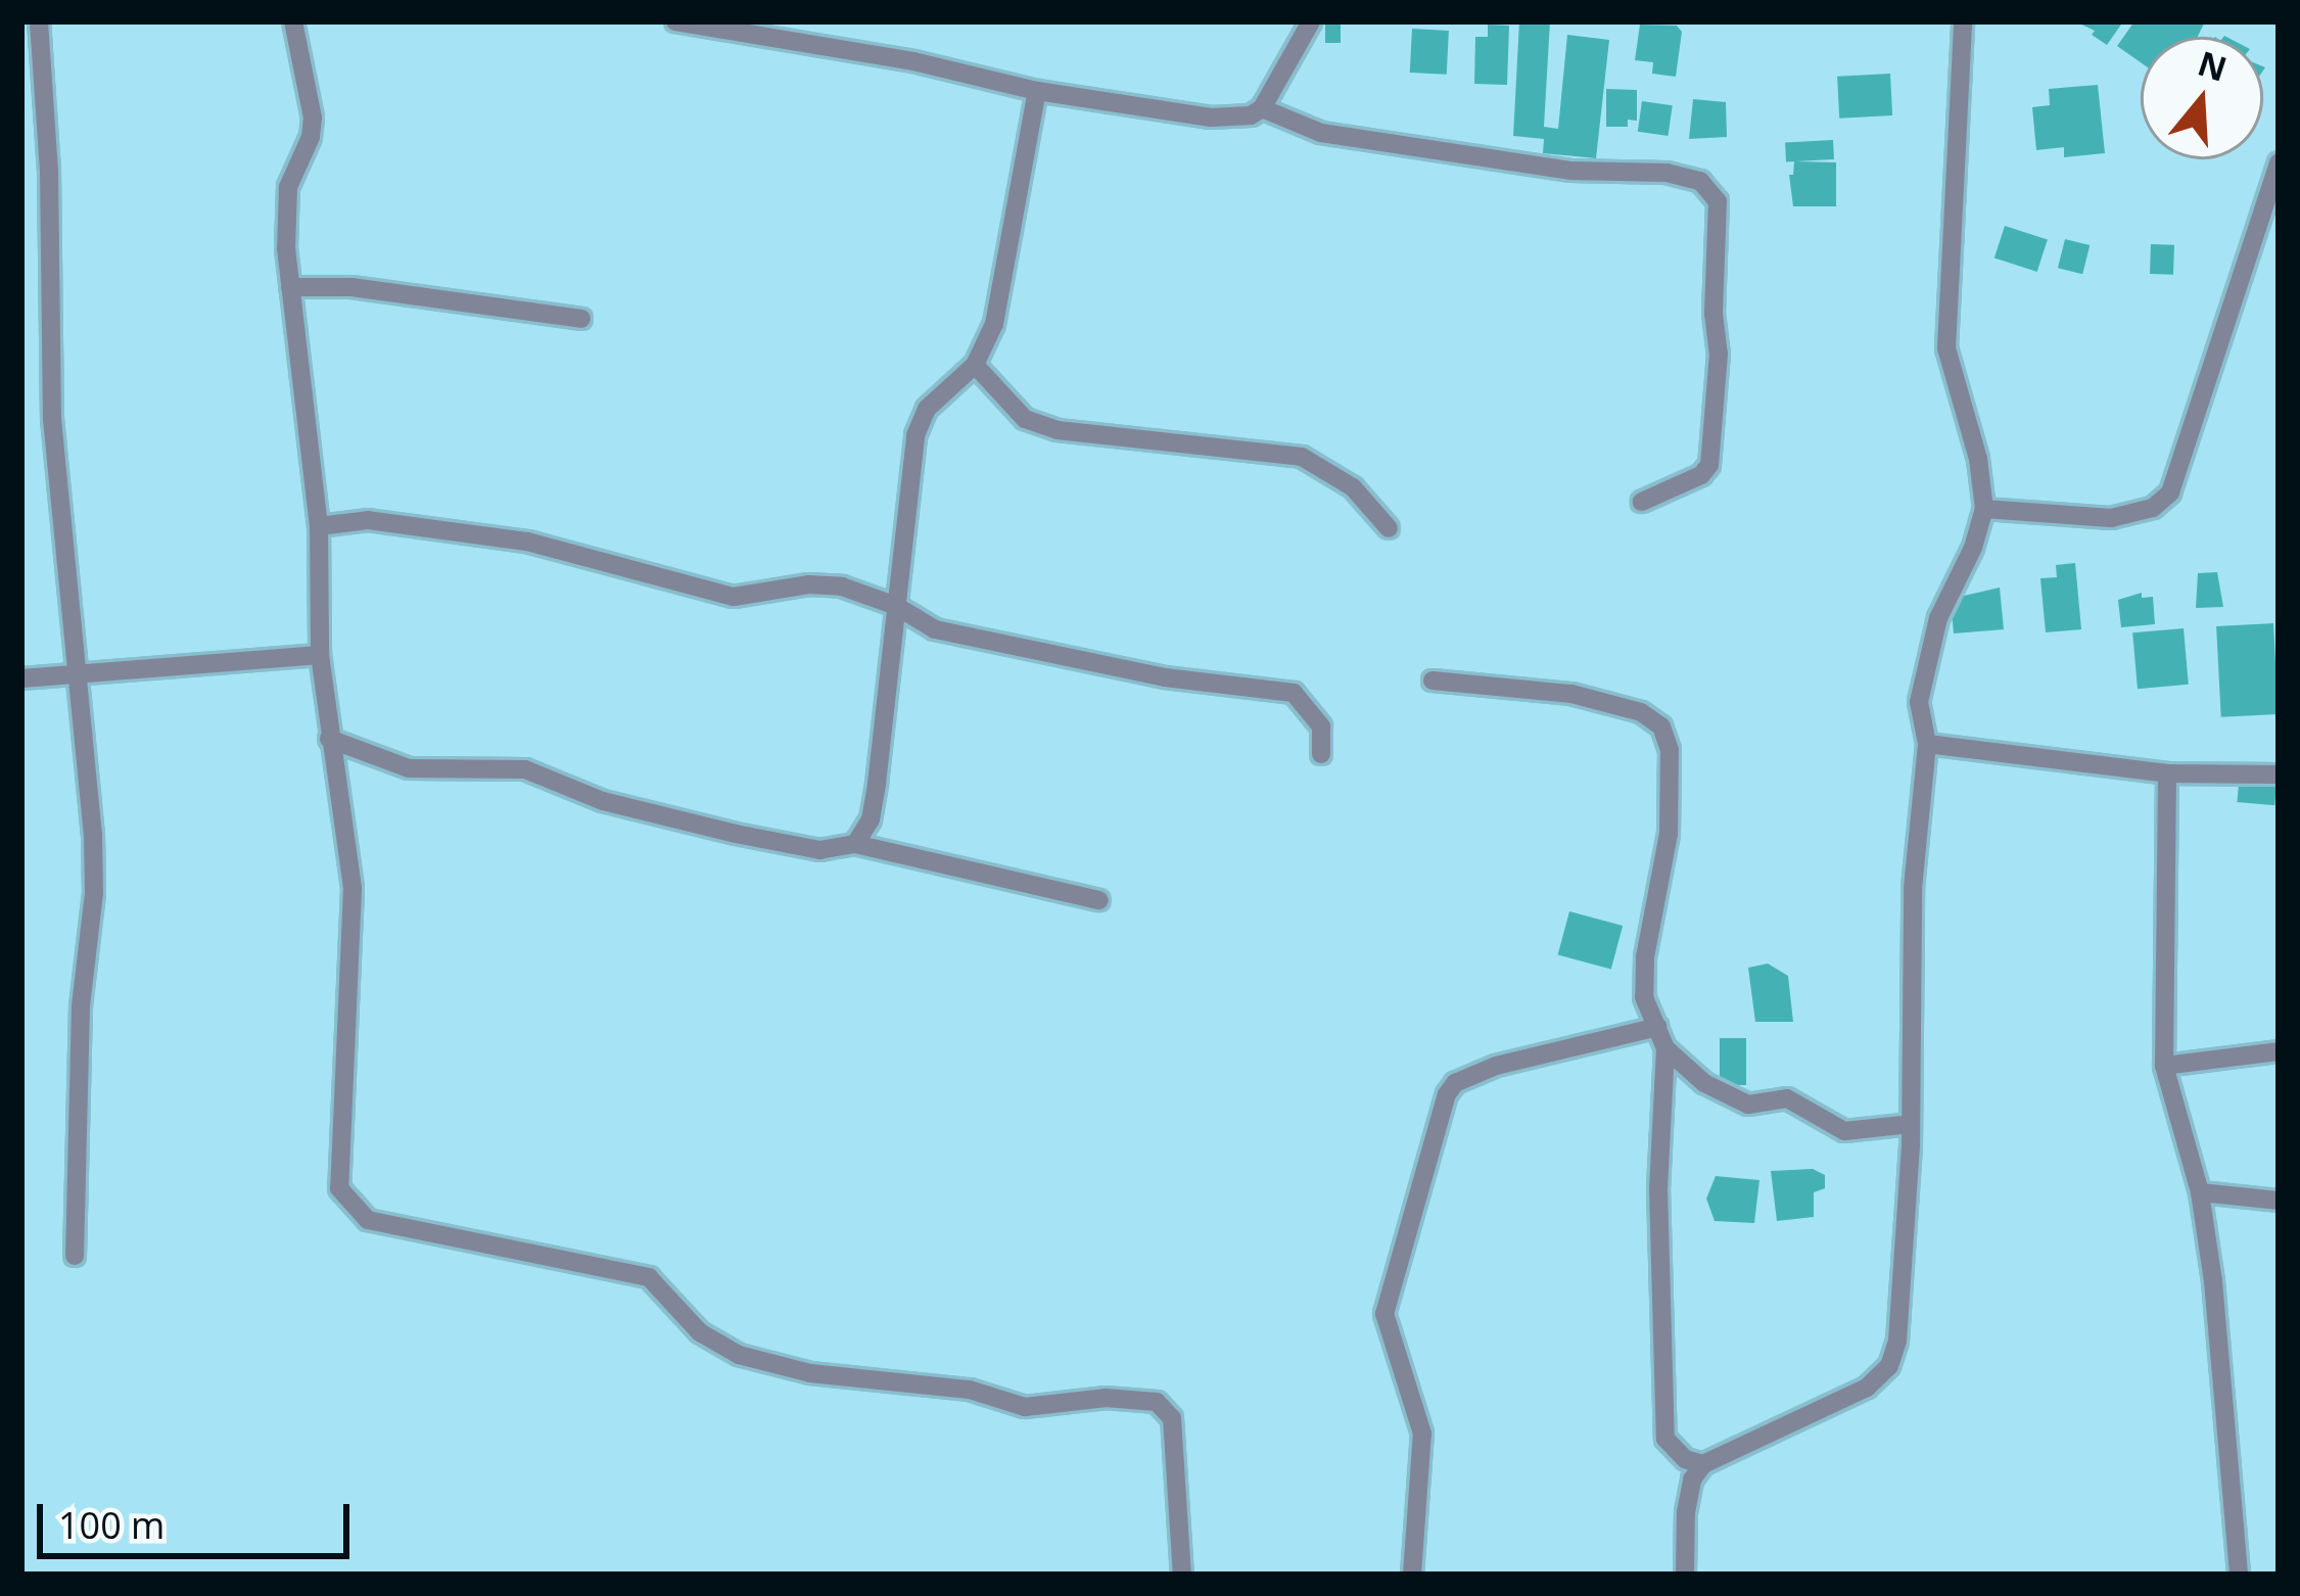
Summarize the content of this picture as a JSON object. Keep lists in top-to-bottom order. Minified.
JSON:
{"scale_bar":"100 m","north":"top"}
